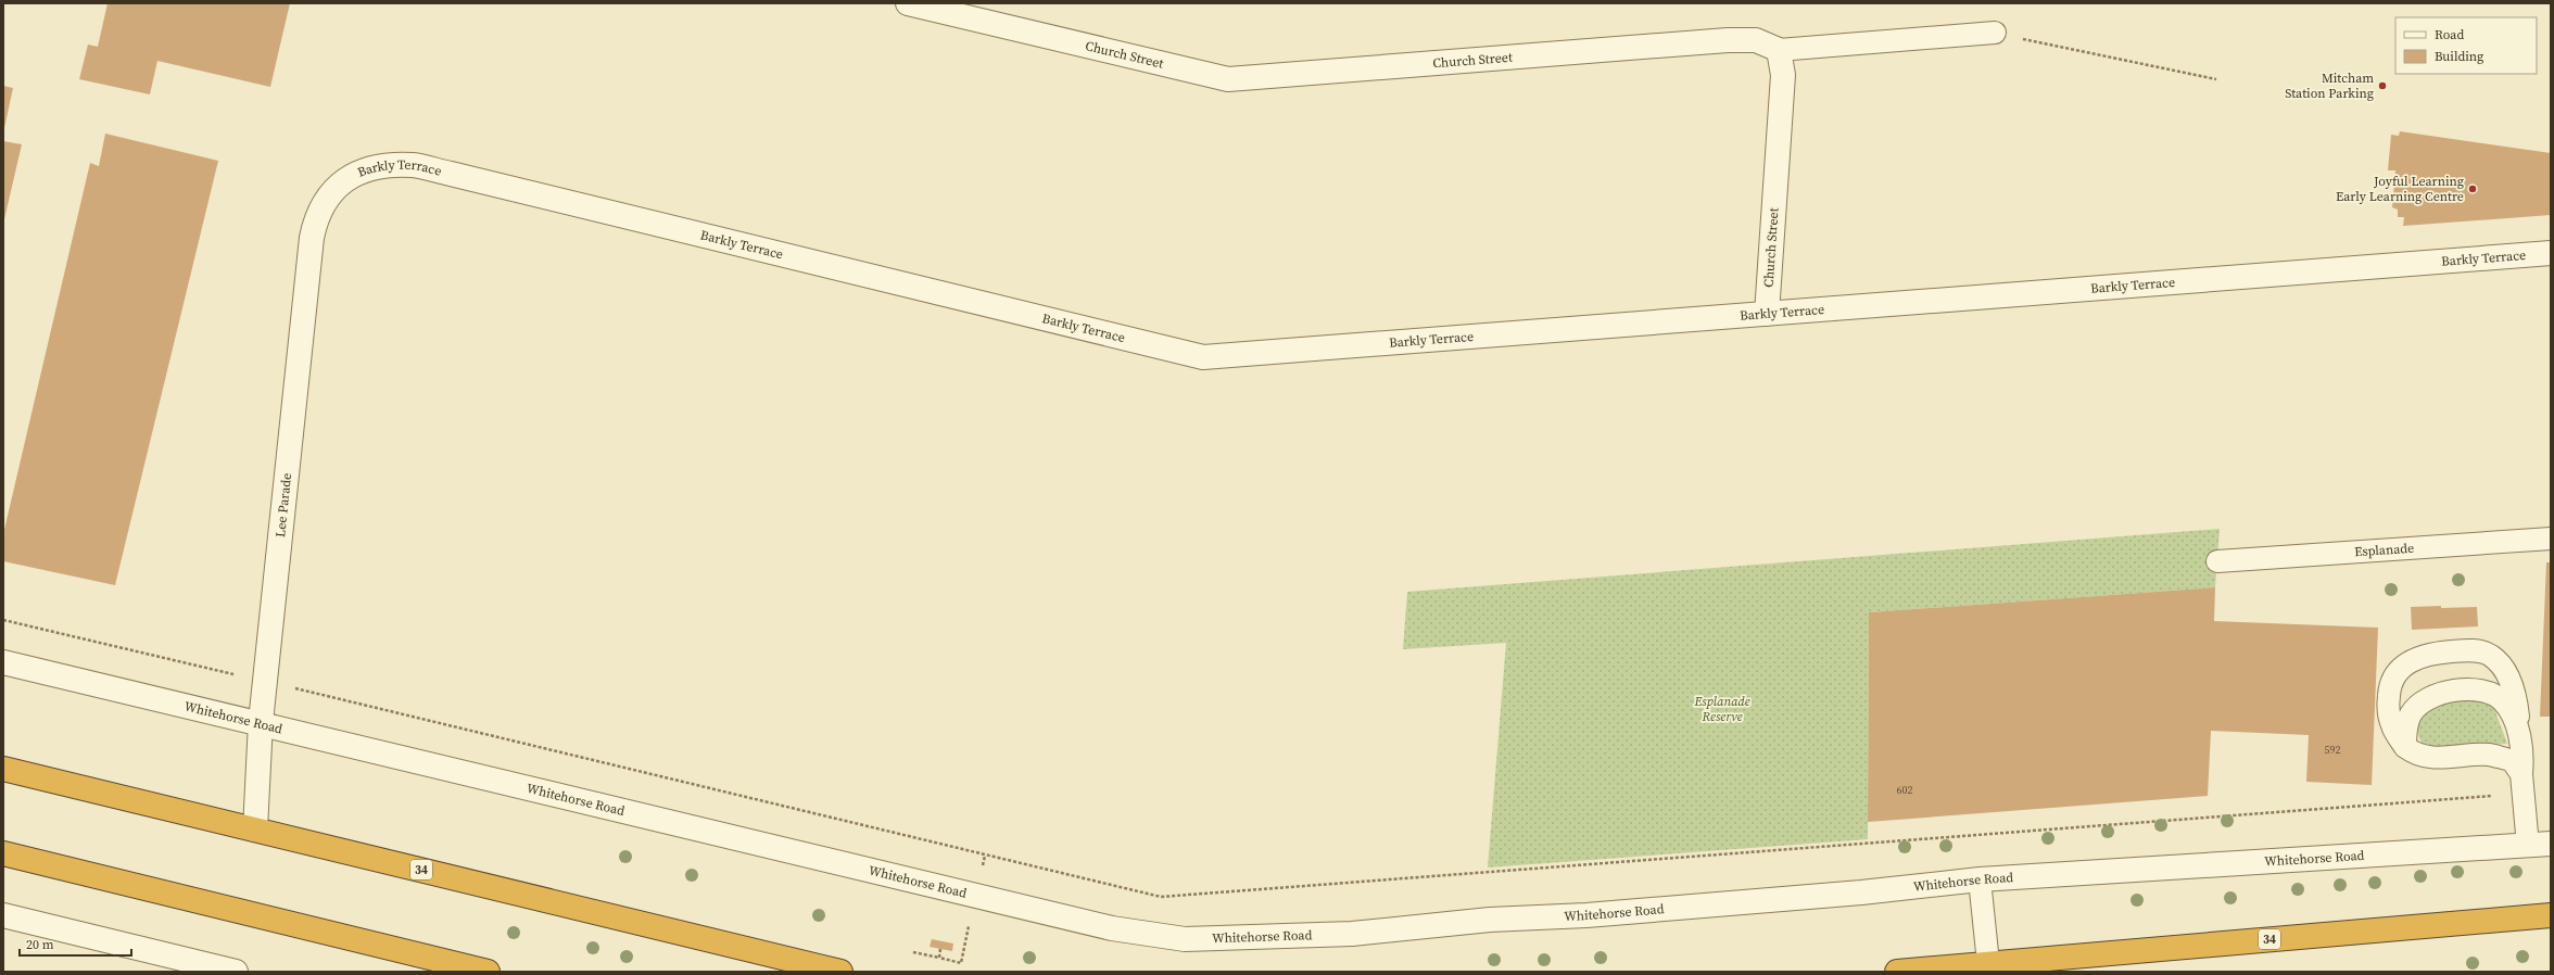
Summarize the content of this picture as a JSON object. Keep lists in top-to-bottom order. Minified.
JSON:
{"streets":{"highway":["34"],"street":["Church Street","Barkly Terrace","Lee Parade","Whitehorse Road"],"lane":["Esplanade"]},"crossings":[["Church Street","Barkly Terrace"],["Barkly Terrace","Lee Parade"],["Lee Parade","Whitehorse Road"],["Lee Parade","34"]],"parks":["Esplanade Reserve"],"places":["Mitcham Station Parking","Joyful Learning Early Learning Centre"],"house_numbers":["592","602"],"legend":["Road","Building"],"scale_bar":"20 m"}
